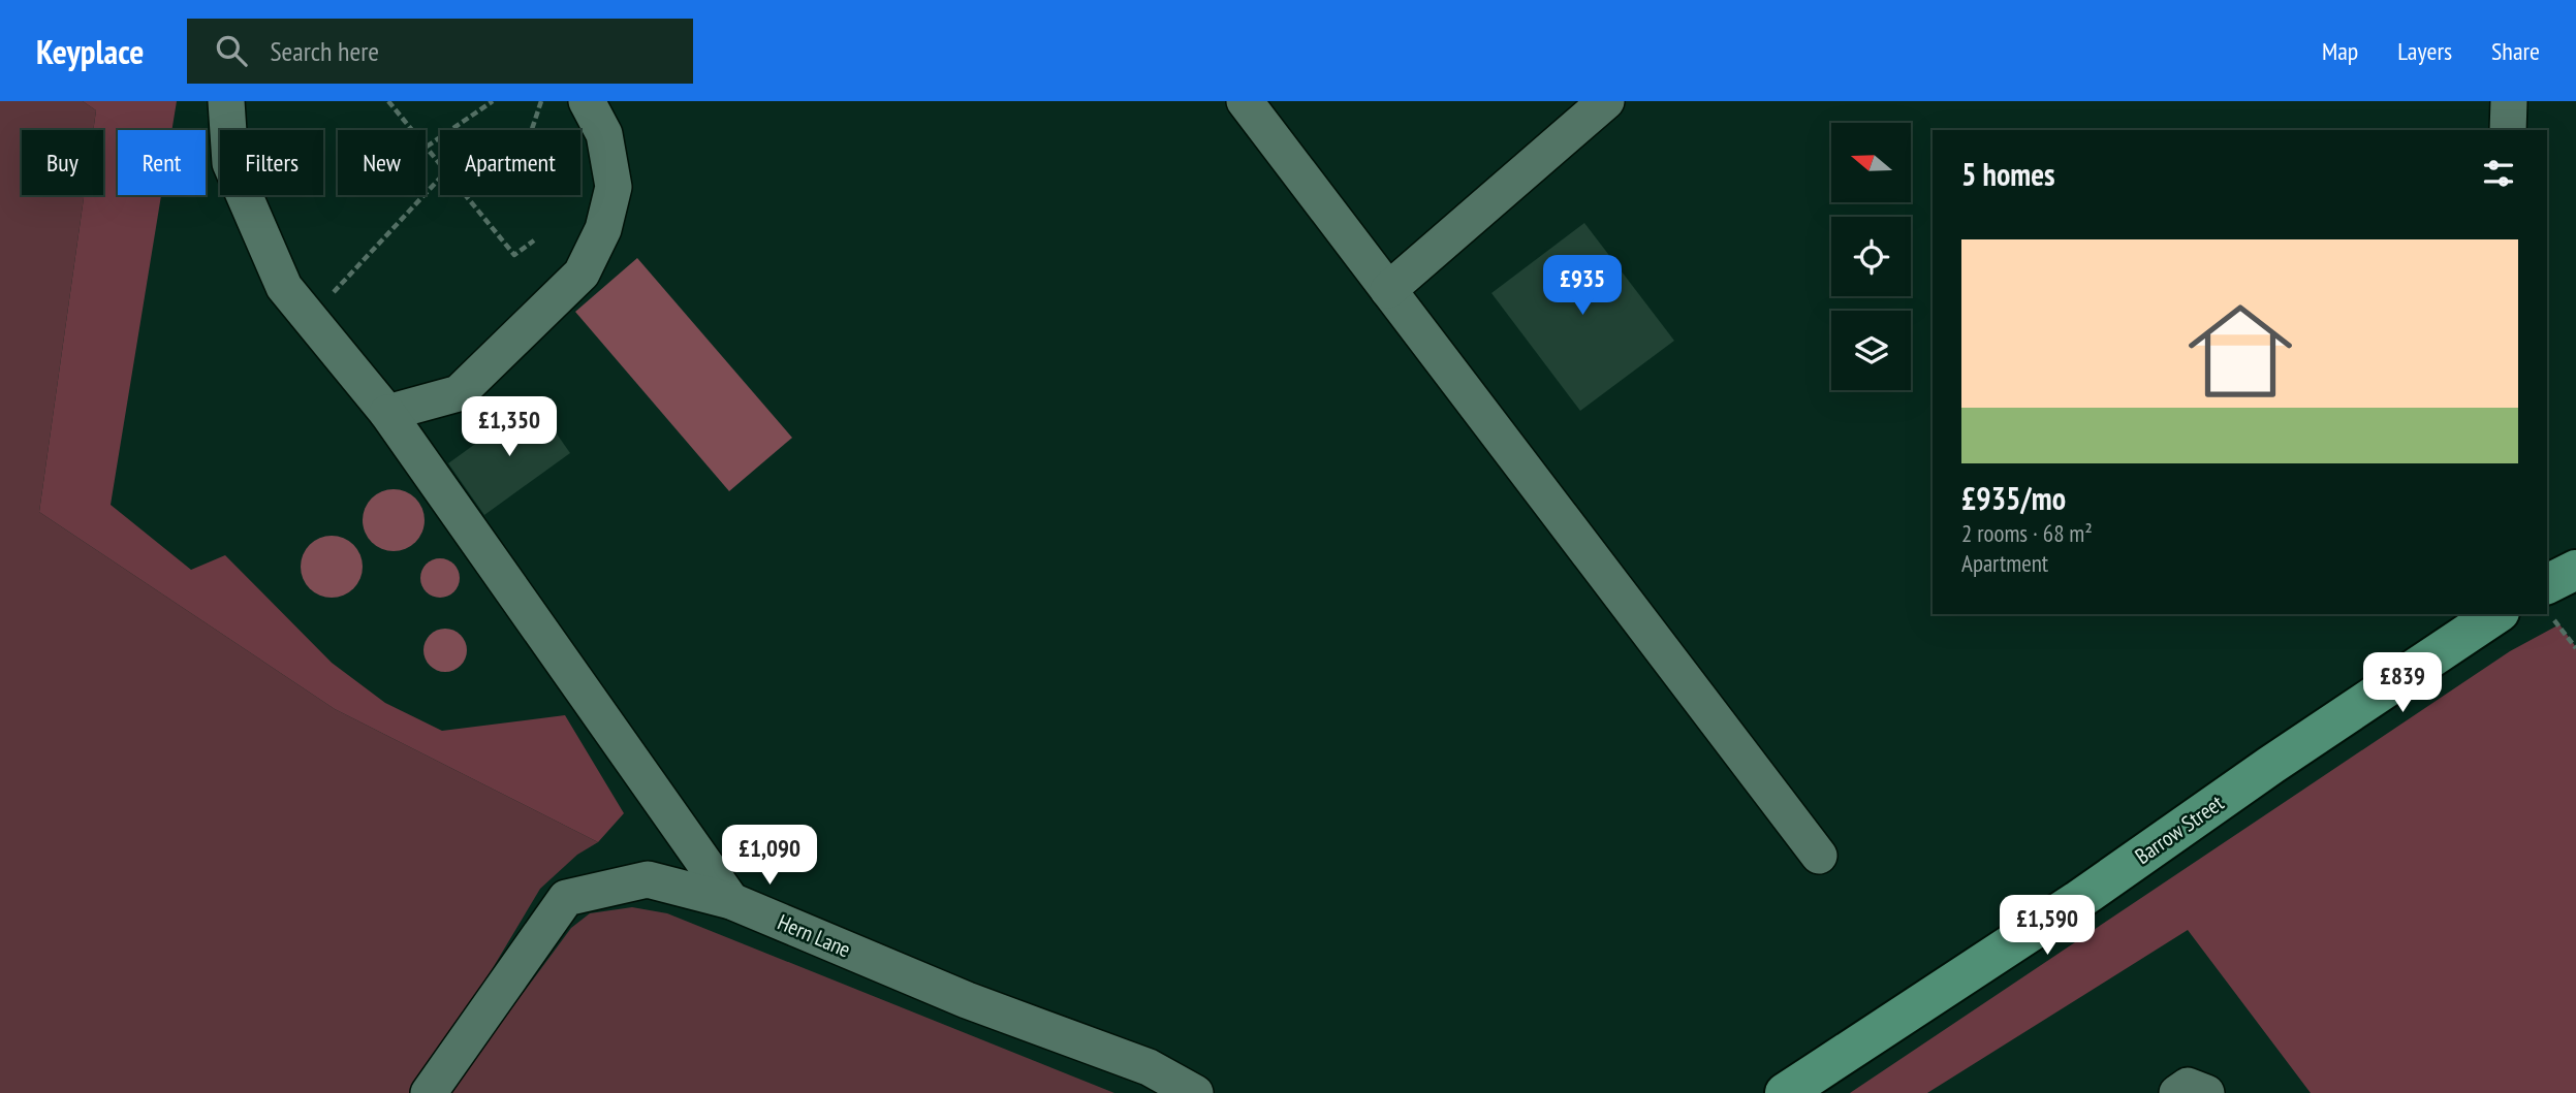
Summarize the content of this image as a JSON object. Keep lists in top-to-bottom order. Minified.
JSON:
{"streets":{"main road":["Barrow Street"],"street":["Hern Lane"]},"north":"left","page":{"header":"Keyplace","search":"Search here","nav":["Map","Layers","Share"],"chip":["Buy","Rent","Filters","New","Apartment"],"heading":"5 homes","list":[{"name":"£935/mo","note":"2 rooms · 68 m² · Apartment"}],"price":["£935","£1,350","£839","£1,090","£1,590"]}}
